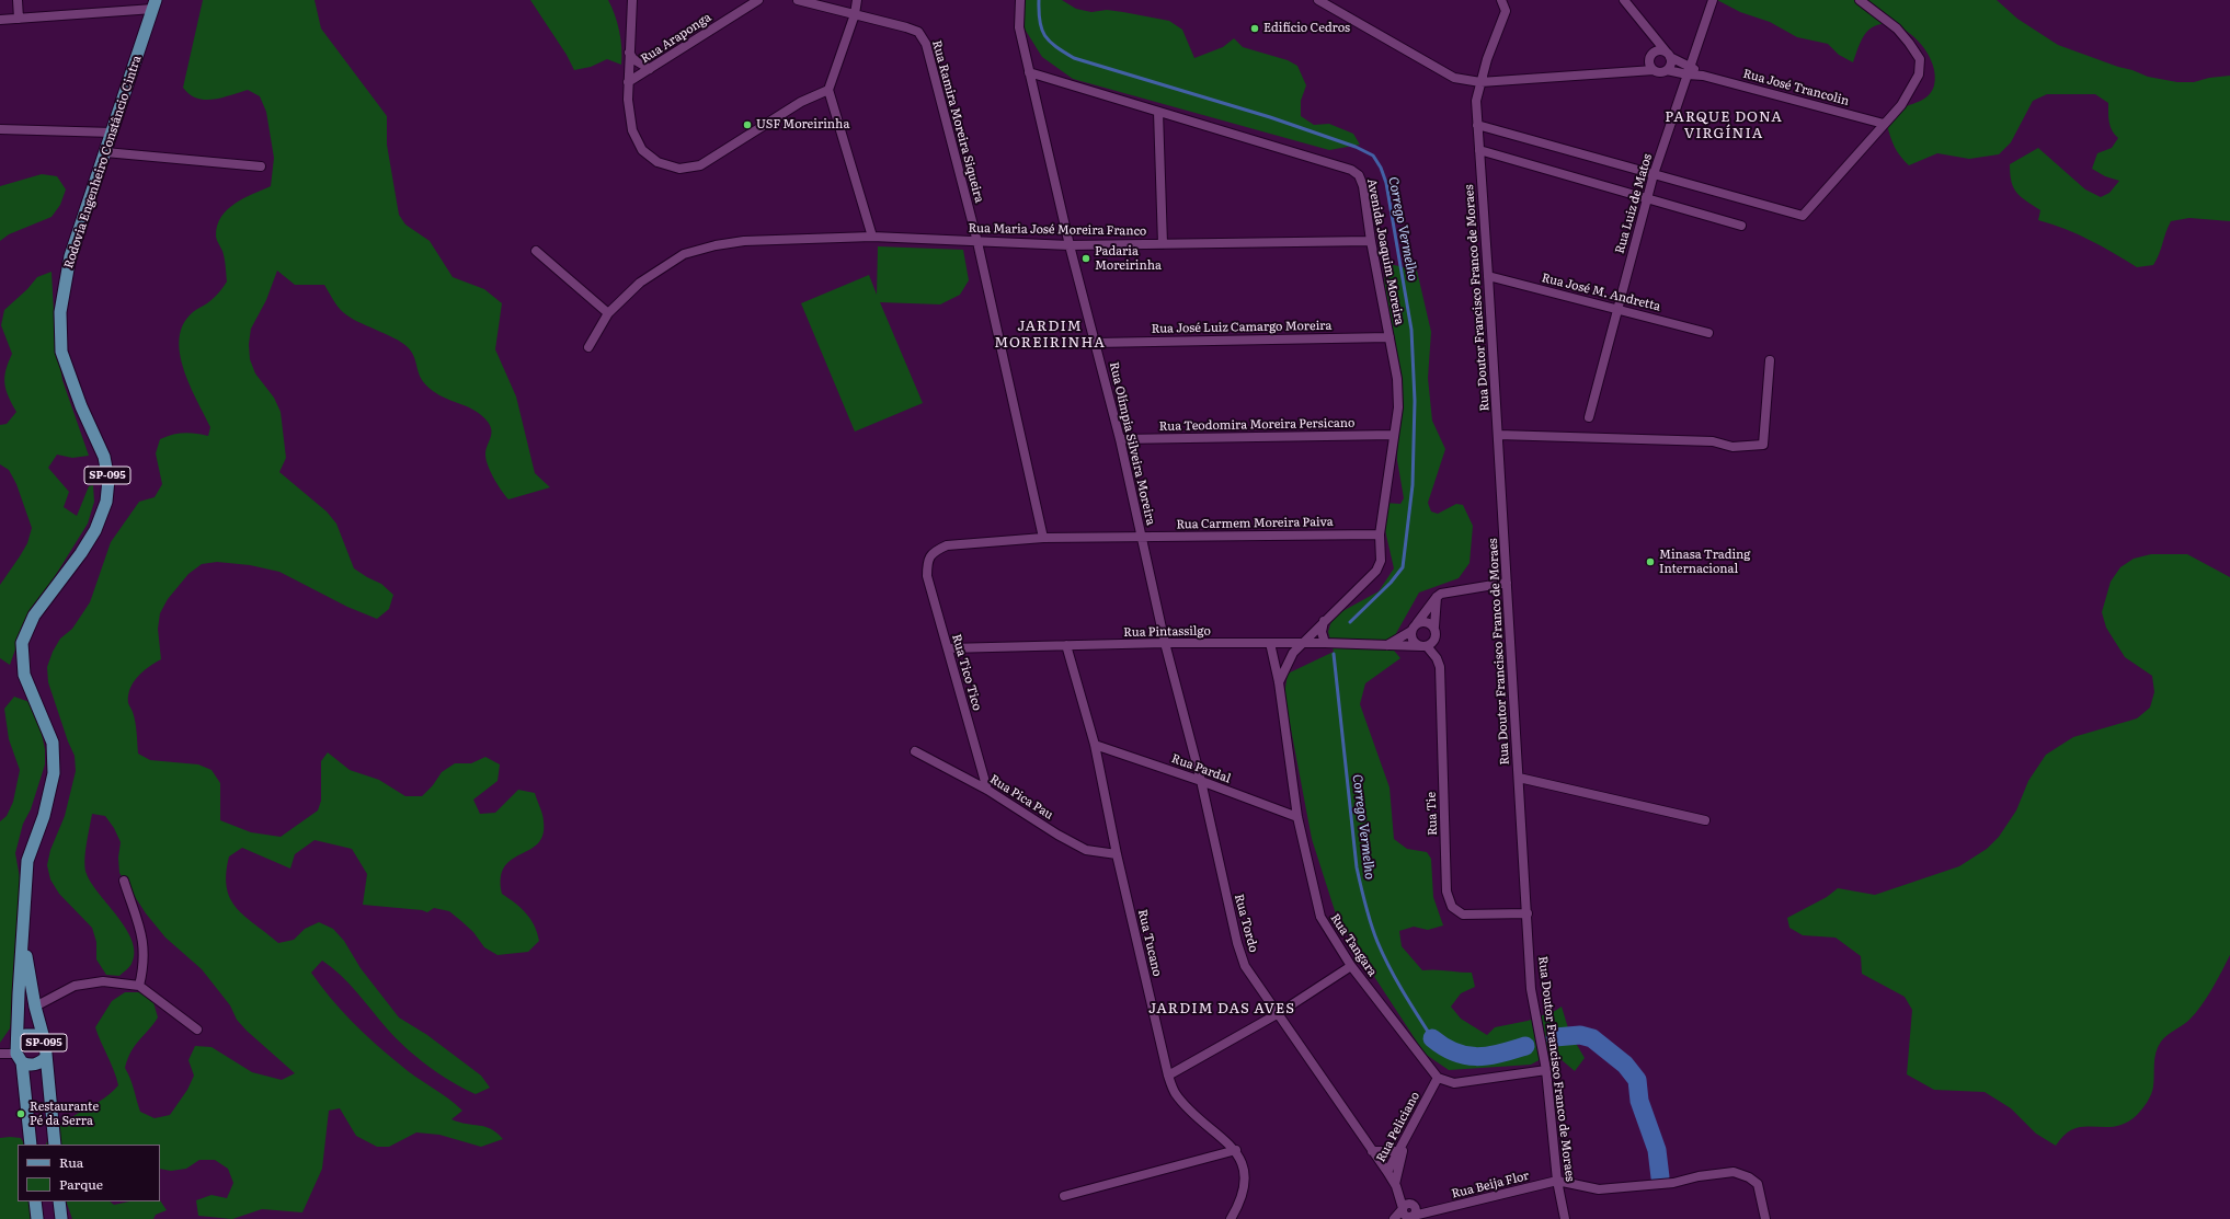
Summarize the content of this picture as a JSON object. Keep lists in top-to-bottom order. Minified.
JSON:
{"streets":{"main road":["Rodovia Engenheiro Constâncio Cintra","SP-095"],"street":["Rua Araponga","Rua José Trancolin","Rua Ramira Moreira Siqueira","Rua Luiz de Matos","Rua Maria José Moreira Franco","Avenida Joaquim Moreira","Rua José M. Andretta","Rua Doutor Francisco Franco de Moraes","Rua José Luiz Camargo Moreira","Rua Teodomira Moreira Persicano","Rua Olímpia Silveira Moreira","Rua Carmem Moreira Paiva","Rua Pintassilgo","Rua Tico Tico","Rua Pardal","Rua Pica Pau","Rua Tie","Rua Tordo","Rua Tucano","Rua Tangara","Rua Peliciano","Rua Beija Flor"]},"crossings":[["Rua José Trancolin","Rua Luiz de Matos"],["Rua Ramira Moreira Siqueira","Rua Maria José Moreira Franco"],["Rua Ramira Moreira Siqueira","Rua Carmem Moreira Paiva"],["Rua Luiz de Matos","Rua José M. Andretta"],["Rua Maria José Moreira Franco","Avenida Joaquim Moreira"],["Rua Maria José Moreira Franco","Rua Olímpia Silveira Moreira"],["Avenida Joaquim Moreira","Rua José Luiz Camargo Moreira"],["Avenida Joaquim Moreira","Rua Teodomira Moreira Persicano"],["Avenida Joaquim Moreira","Rua Olímpia Silveira Moreira"],["Avenida Joaquim Moreira","Rua Carmem Moreira Paiva"],["Avenida Joaquim Moreira","Rua Pintassilgo"],["Avenida Joaquim Moreira","Rua Tangara"],["Rua José M. Andretta","Rua Doutor Francisco Franco de Moraes"],["Rua Doutor Francisco Franco de Moraes","Rua Tie"],["Rua Doutor Francisco Franco de Moraes","Rua Beija Flor"],["Rua José Luiz Camargo Moreira","Rua Olímpia Silveira Moreira"],["Rua Teodomira Moreira Persicano","Rua Olímpia Silveira Moreira"],["Rua Olímpia Silveira Moreira","Rua Carmem Moreira Paiva"],["Rua Olímpia Silveira Moreira","Rua Pintassilgo"],["Rua Olímpia Silveira Moreira","Rua Tordo"],["Rua Carmem Moreira Paiva","Rua Tico Tico"],["Rua Pintassilgo","Rua Tico Tico"],["Rua Pintassilgo","Rua Tie"],["Rua Pintassilgo","Rua Tordo"],["Rua Pintassilgo","Rua Tucano"],["Rua Pintassilgo","Rua Tangara"],["Rua Tico Tico","Rua Pica Pau"],["Rua Pardal","Rua Tordo"],["Rua Pardal","Rua Tucano"],["Rua Pardal","Rua Tangara"],["Rua Pica Pau","Rua Tucano"],["Rua Tordo","Rua Peliciano"],["Rua Tangara","Rua Peliciano"],["Rua Peliciano","Rua Beija Flor"]],"districts":["PARQUE DONA VIRGÍNIA","JARDIM MOREIRINHA","JARDIM DAS AVES"],"water":["Corrego Vermelho"],"places":["Edifício Cedros","USF Moreirinha","Padaria Moreirinha","Minasa Trading Internacional","Restaurante Pé da Serra"],"legend":["Rua","Parque"]}
